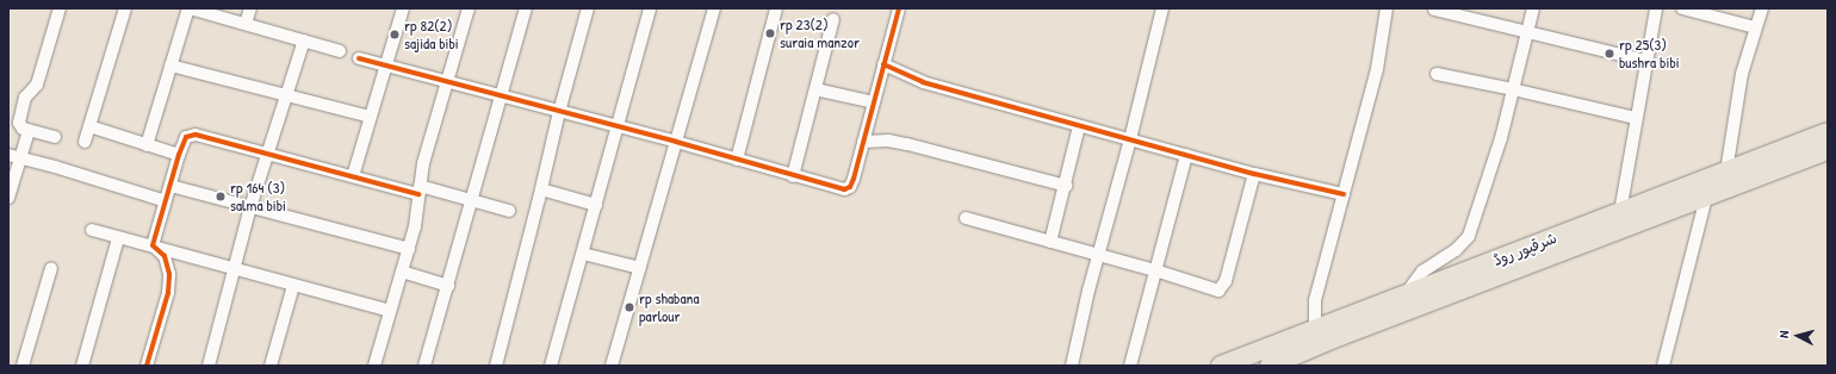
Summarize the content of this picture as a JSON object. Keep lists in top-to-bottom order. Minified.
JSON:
{"streets":{"main road":["شرقپور روڈ"]},"places":["rp 23(2) suraia manzor","rp 82(2) sajida bibi","rp 25(3) bushra bibi","rp 164 (3) salma bibi","rp shabana parlour"],"north":"left"}
